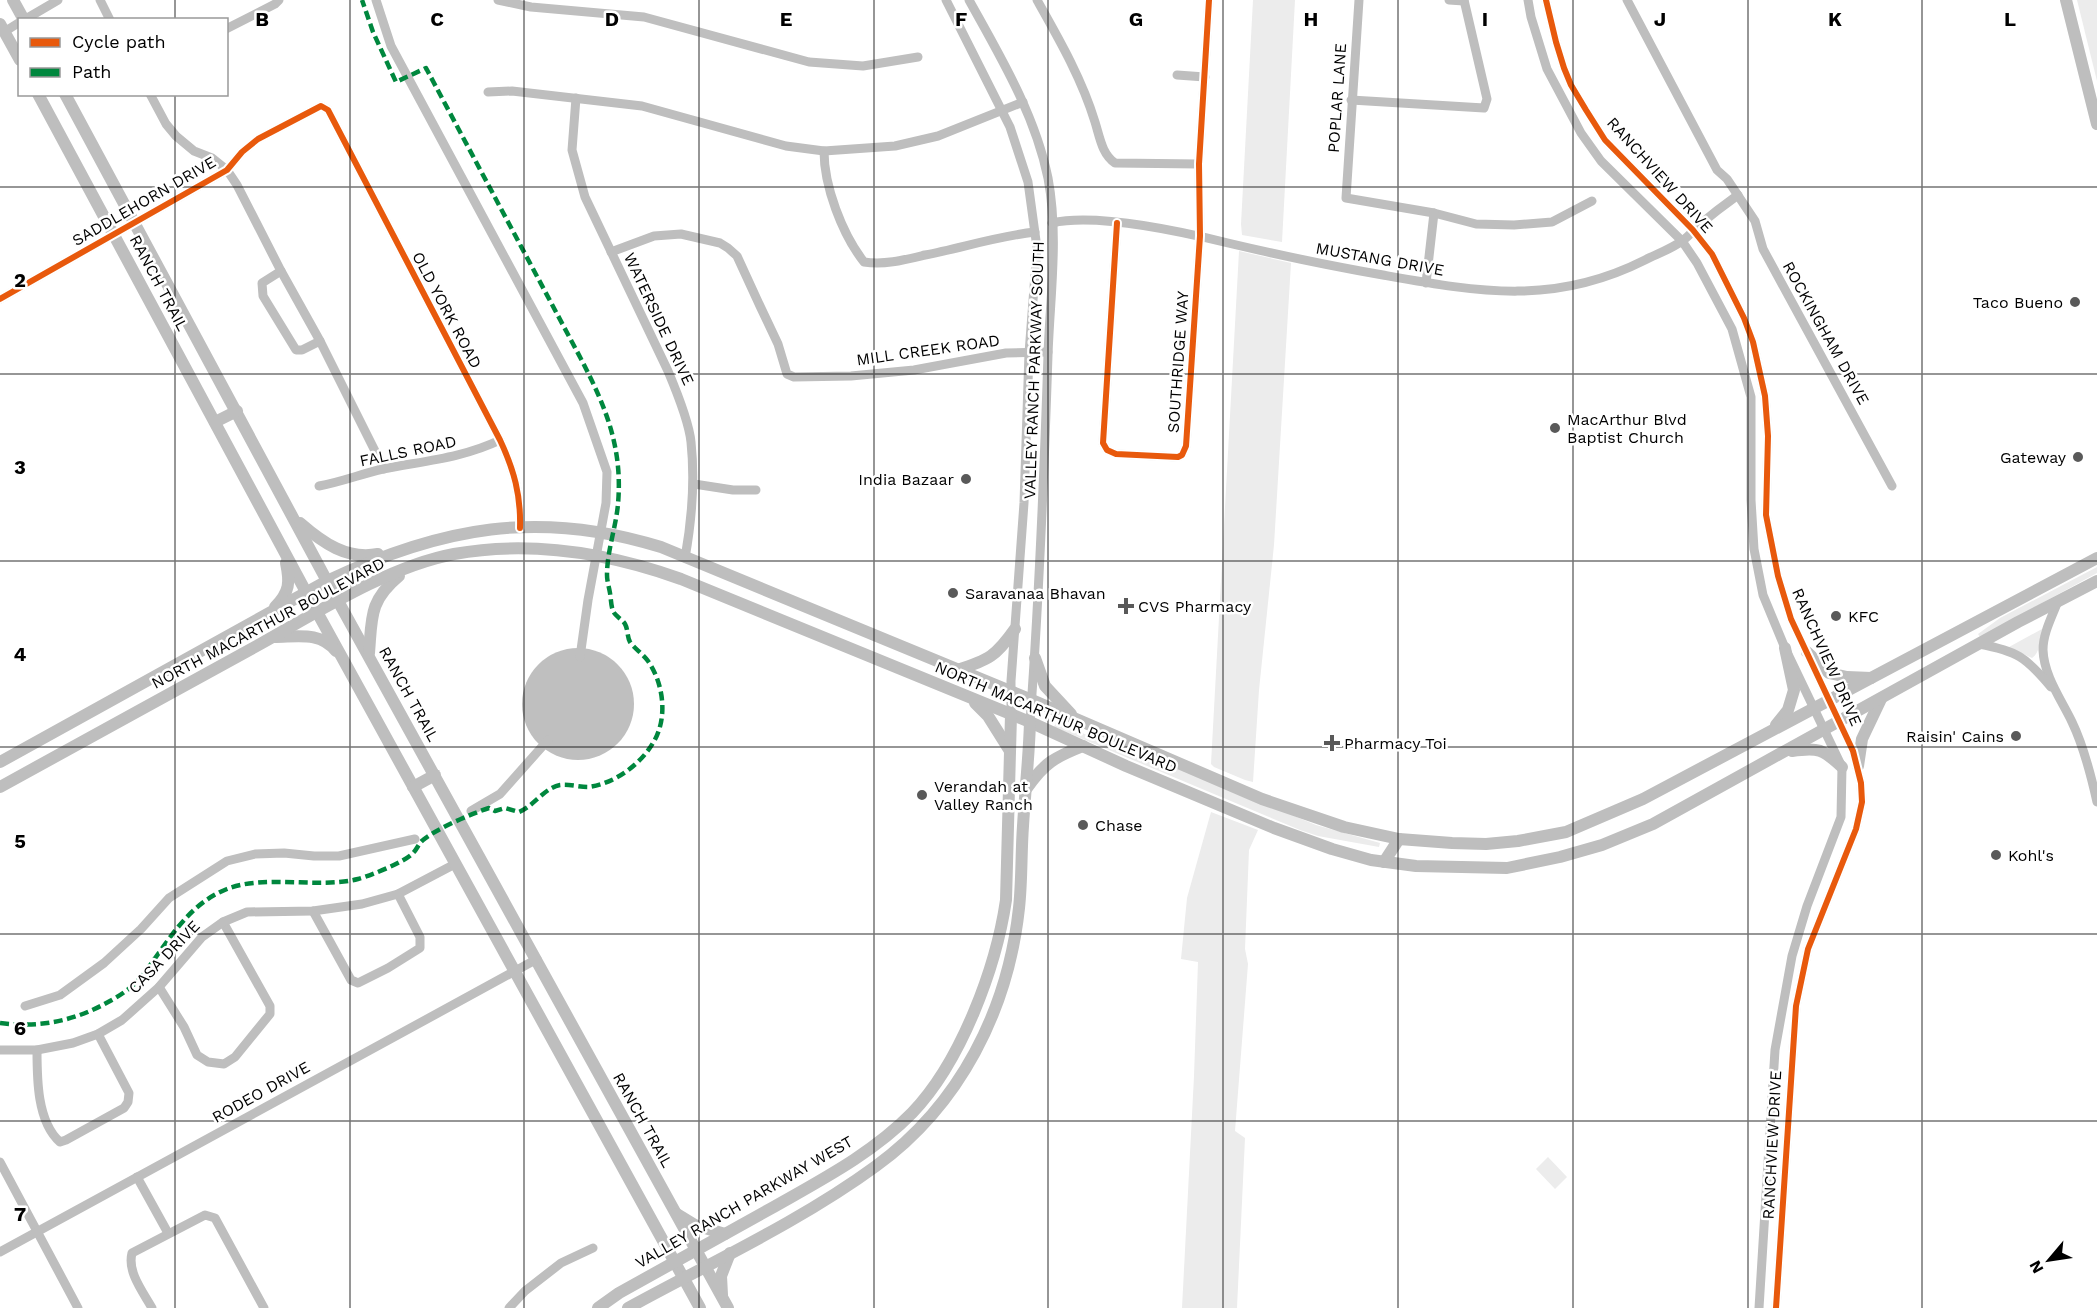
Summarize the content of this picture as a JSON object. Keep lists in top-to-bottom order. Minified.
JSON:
{"streets":{"main road":["RANCH TRAIL","NORTH MACARTHUR BOULEVARD","VALLEY RANCH PARKWAY WEST"],"street":["POPLAR LANE","RANCHVIEW DRIVE","SADDLEHORN DRIVE","MUSTANG DRIVE","OLD YORK ROAD","WATERSIDE DRIVE","ROCKINGHAM DRIVE","MILL CREEK ROAD","SOUTHRIDGE WAY","VALLEY RANCH PARKWAY SOUTH","FALLS ROAD","CASA DRIVE","RODEO DRIVE"]},"crossings":[["RANCHVIEW DRIVE","MUSTANG DRIVE"],["RANCHVIEW DRIVE","NORTH MACARTHUR BOULEVARD"],["SADDLEHORN DRIVE","RANCH TRAIL"],["SADDLEHORN DRIVE","OLD YORK ROAD"],["MUSTANG DRIVE","SOUTHRIDGE WAY"],["MUSTANG DRIVE","VALLEY RANCH PARKWAY SOUTH"],["RANCH TRAIL","NORTH MACARTHUR BOULEVARD"],["RANCH TRAIL","CASA DRIVE"],["RANCH TRAIL","RODEO DRIVE"],["RANCH TRAIL","VALLEY RANCH PARKWAY WEST"],["OLD YORK ROAD","FALLS ROAD"],["OLD YORK ROAD","NORTH MACARTHUR BOULEVARD"],["WATERSIDE DRIVE","MILL CREEK ROAD"],["WATERSIDE DRIVE","NORTH MACARTHUR BOULEVARD"],["MILL CREEK ROAD","VALLEY RANCH PARKWAY SOUTH"],["VALLEY RANCH PARKWAY SOUTH","NORTH MACARTHUR BOULEVARD"],["VALLEY RANCH PARKWAY SOUTH","VALLEY RANCH PARKWAY WEST"],["NORTH MACARTHUR BOULEVARD","VALLEY RANCH PARKWAY WEST"]],"places":{"other":["Taco Bueno","MacArthur Blvd Baptist Church","Gateway","India Bazaar","Saravanaa Bhavan","KFC","Raisin' Cains","Verandah at Valley Ranch","Chase","Kohl's"],"health":["CVS Pharmacy","Pharmacy Toi"]},"legend":["Cycle path","Path"],"north":"bottom left","grid":{"columns":["B","C","D","E","F","G","H","I","J","K","L"],"rows":["2","3","4","5","6","7"]}}
